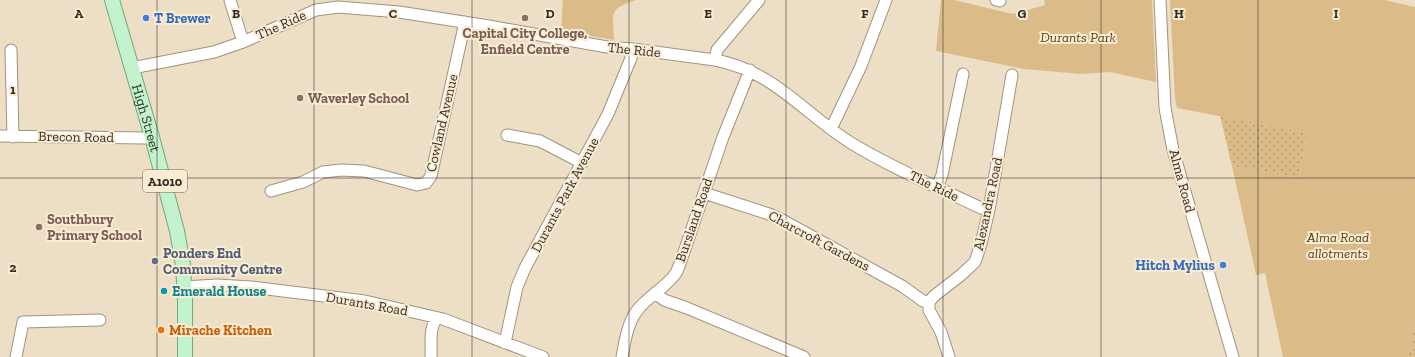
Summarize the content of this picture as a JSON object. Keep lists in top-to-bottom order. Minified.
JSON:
{"streets":{"main road":["High Street","A1010"],"street":["The Ride","Cowland Avenue","Brecon Road","Alma Road","Durants Park Avenue","Alexandra Road","Bursland Road","Charcroft Gardens","Durants Road"]},"crossings":[["The Ride","High Street"],["The Ride","Cowland Avenue"],["The Ride","A1010"],["The Ride","Durants Park Avenue"],["The Ride","Alexandra Road"],["The Ride","Bursland Road"],["High Street","Brecon Road"],["High Street","A1010"],["High Street","Durants Road"],["Durants Park Avenue","Durants Road"],["Alexandra Road","Charcroft Gardens"],["Bursland Road","Charcroft Gardens"]],"parks":["Durants Park","Alma Road allotments"],"places":["T Brewer","Capital City College, Enfield Centre","Waverley School","Southbury Primary School","Ponders End Community Centre","Hitch Mylius","Emerald House","Mirache Kitchen"],"grid":{"columns":["A","B","C","D","E","F","G","H","I"],"rows":["1","2"]}}
